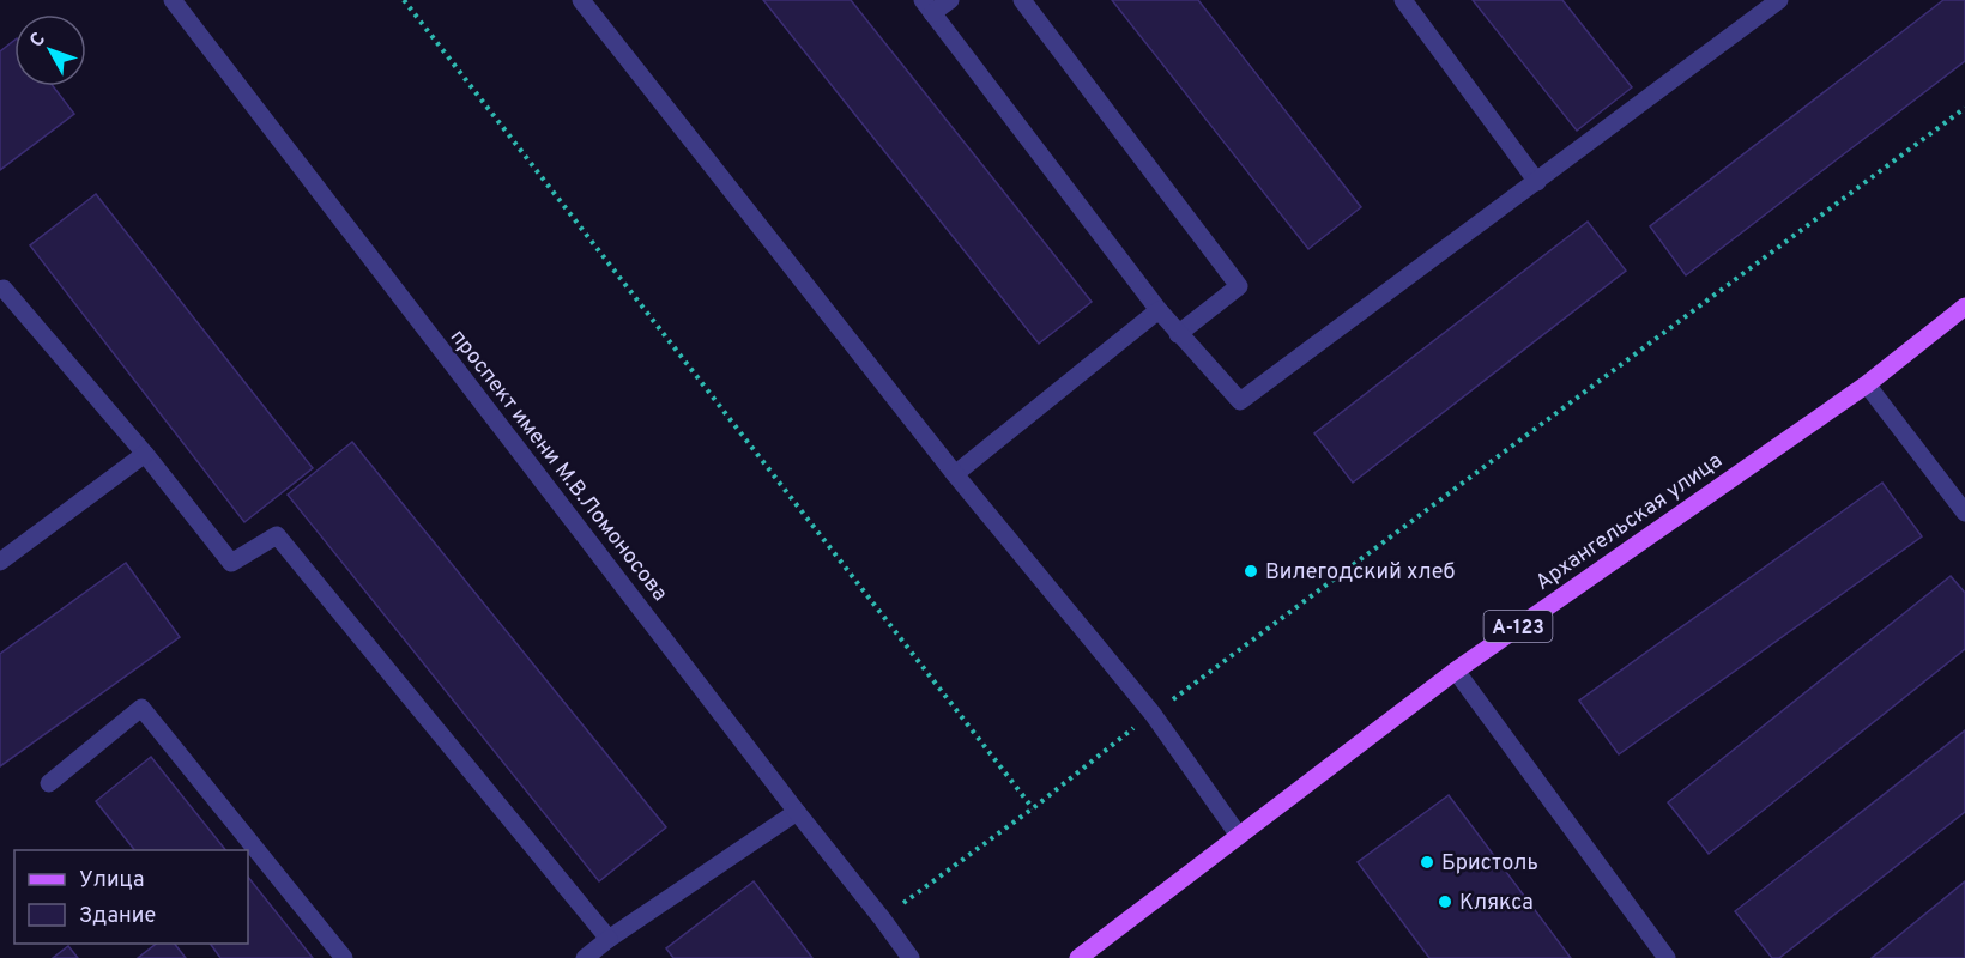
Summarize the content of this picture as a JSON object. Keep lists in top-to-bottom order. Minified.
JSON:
{"streets":{"main road":["Архангельская улица","А-123"],"street":["проспект имени М.В.Ломоносова"]},"places":["Вилегодский хлеб","Бристоль","Клякса"],"legend":["Улица","Здание"],"north":"top left"}
